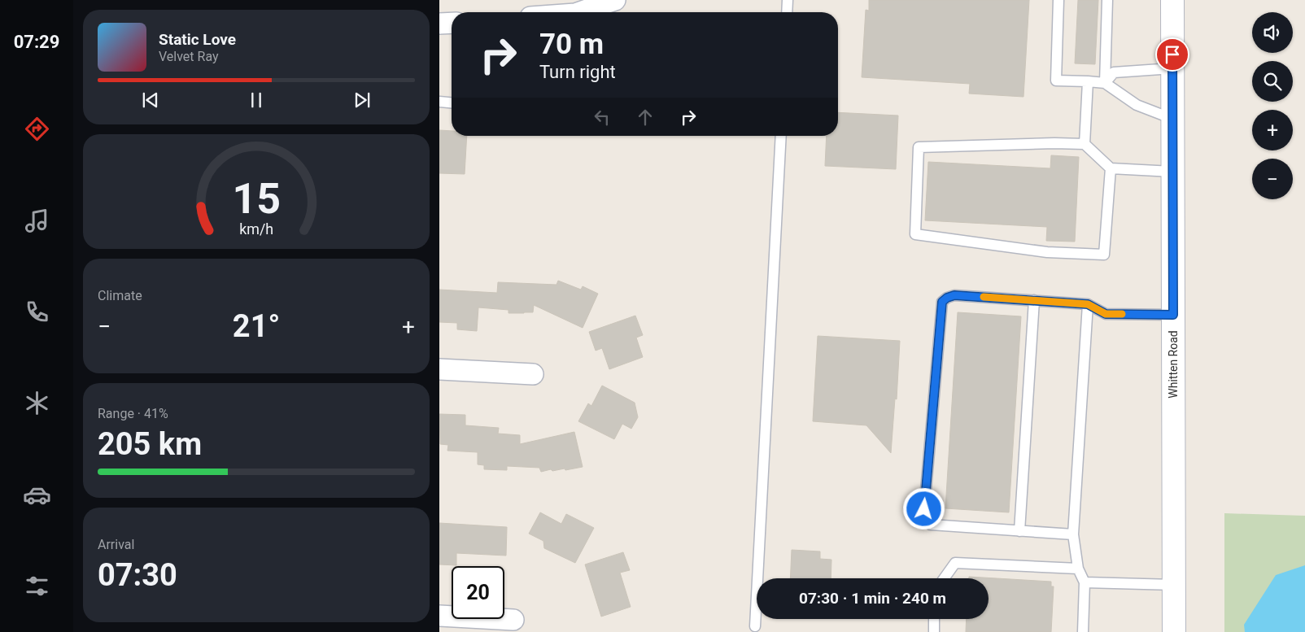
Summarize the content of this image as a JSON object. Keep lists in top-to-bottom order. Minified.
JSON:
{"streets":{"main road":["Whitten Road"]},"page":{"tabs":"07:29","map_buttons":["+","−"],"turn":["70 m","Turn right"],"song":["Static Love","Velvet Ray"],"tile":["Climate",["Range · 41%","205 km"],["Arrival","07:30"]],"heat":["−","21°","+"],"limit":"20","trip":"07:30 · 1 min · 240 m","gauge":["15","km/h"]}}
